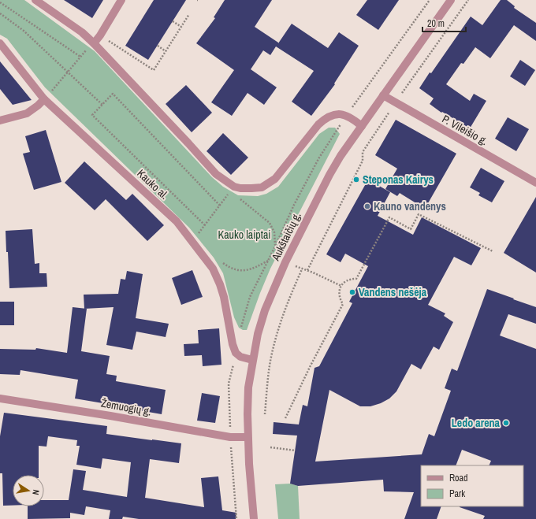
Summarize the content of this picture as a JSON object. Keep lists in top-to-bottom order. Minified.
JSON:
{"streets":{"street":["P. Vileišio g.","Kauko al.","Aukštaičių g.","Žemuogių g."]},"crossings":[["P. Vileišio g.","Aukštaičių g."],["Kauko al.","Aukštaičių g."],["Aukštaičių g.","Žemuogių g."]],"parks":["Kauko laiptai"],"places":["Steponas Kairys","Kauno vandenys","Vandens nešėja","Ledo arena"],"legend":["Road","Park"],"scale_bar":"20 m","north":"right"}
